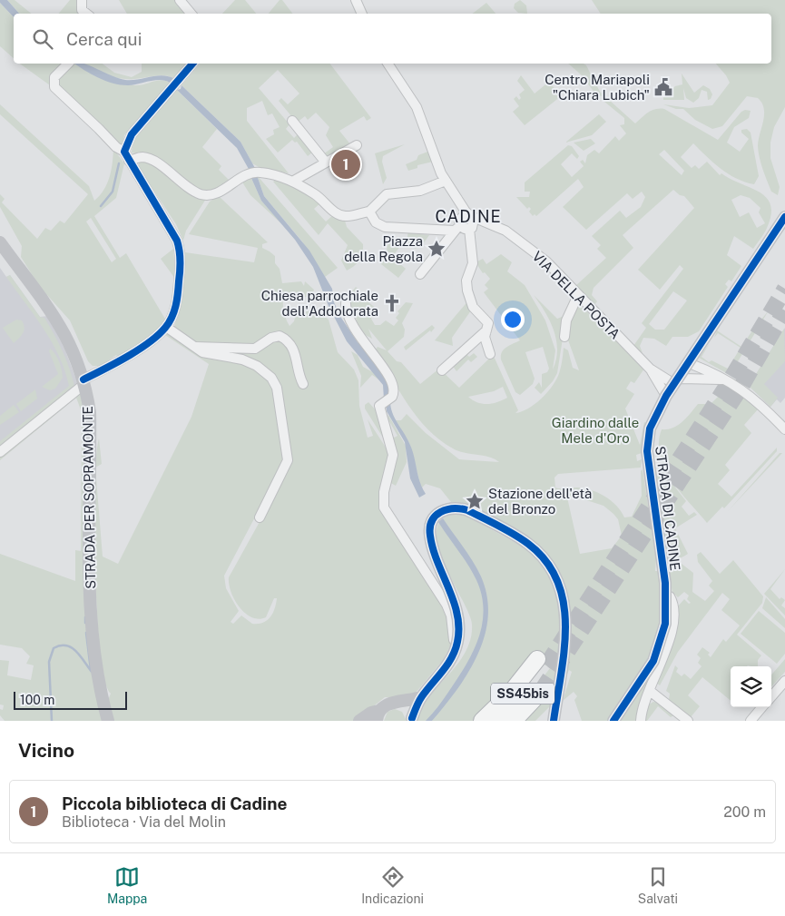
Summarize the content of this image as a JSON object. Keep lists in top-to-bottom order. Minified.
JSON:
{"streets":{"highway":["SS45bis"],"street":["VIA DELLA POSTA","STRADA PER SOPRAMONTE","STRADA DI CADINE"]},"crossings":[["VIA DELLA POSTA","STRADA DI CADINE"]],"districts":["CADINE"],"parks":["Giardino dalle Mele d'Oro"],"places":{"public building":["Centro Mariapoli \"Chiara Lubich\""],"place":["Piazza della Regola","Stazione dell'età del Bronzo"],"church":["Chiesa parrochiale dell'Addolorata"]},"scale_bar":"100 m","page":{"search":"Cerca qui","pins":"1","scale":"100 m","heading":"Vicino","list":[{"mark":"1","name":"Piccola biblioteca di Cadine","note":"Biblioteca · Via del Molin","value":"200 m"}],"nav":["Mappa","Indicazioni","Salvati"]}}
